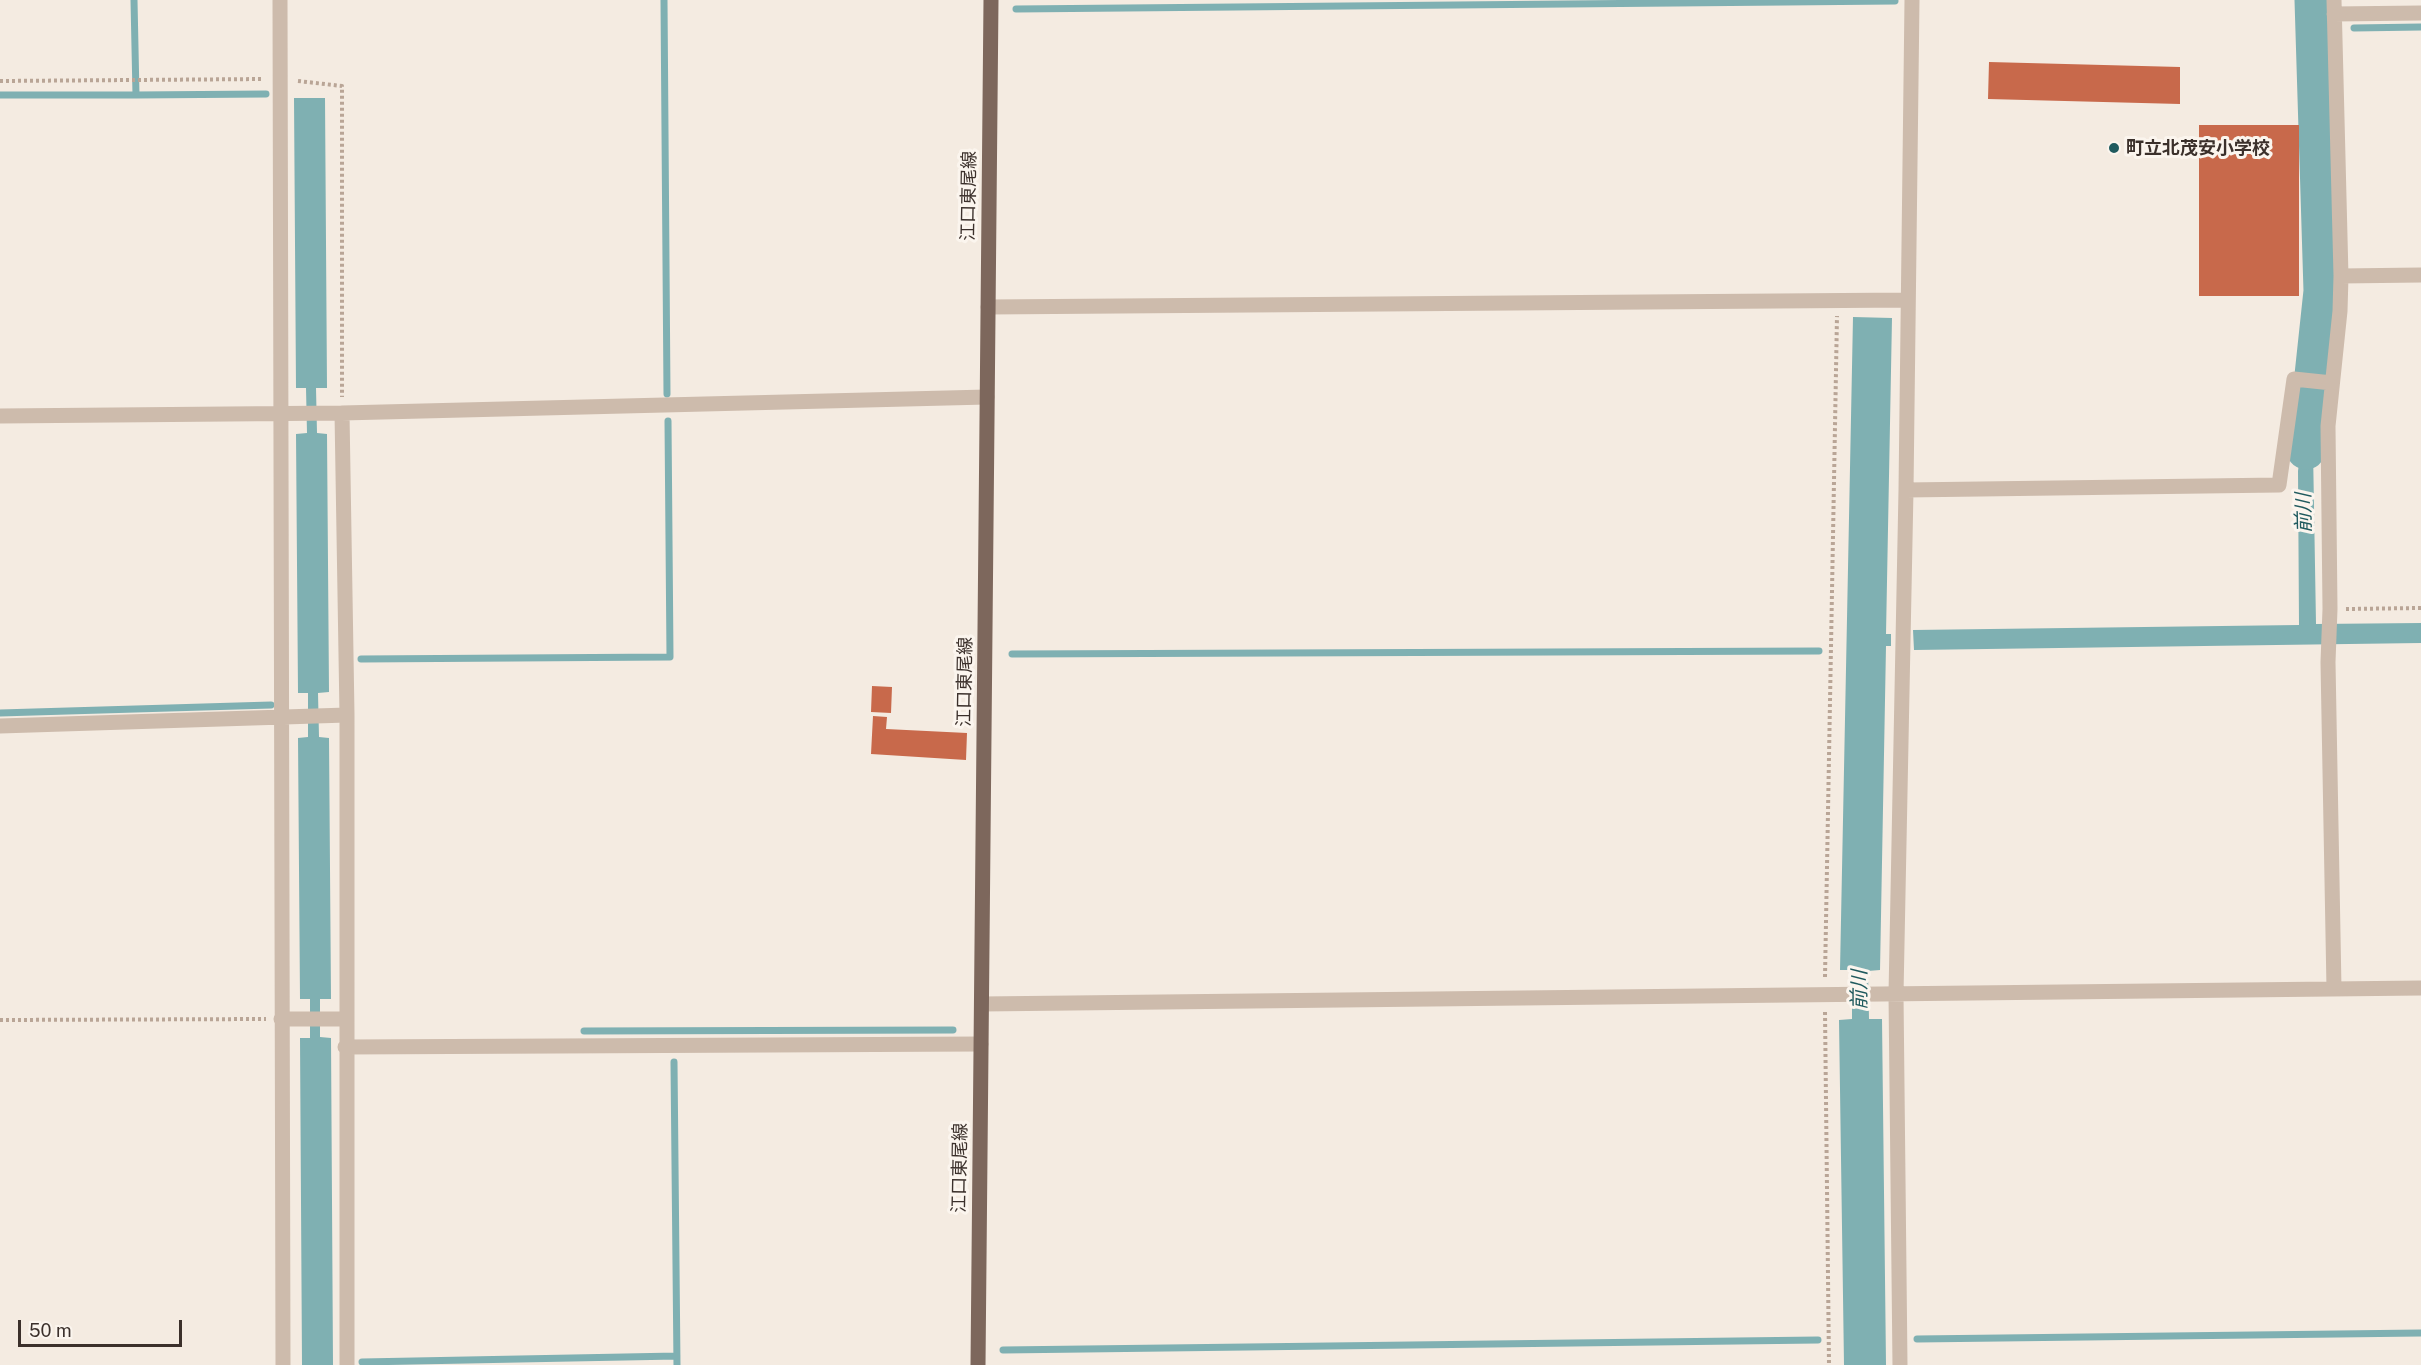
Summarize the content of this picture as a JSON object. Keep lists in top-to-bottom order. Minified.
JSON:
{"streets":{"main road":["江口東尾線"]},"water":["前川"],"places":["町立北茂安小学校"],"scale_bar":"50 m"}
